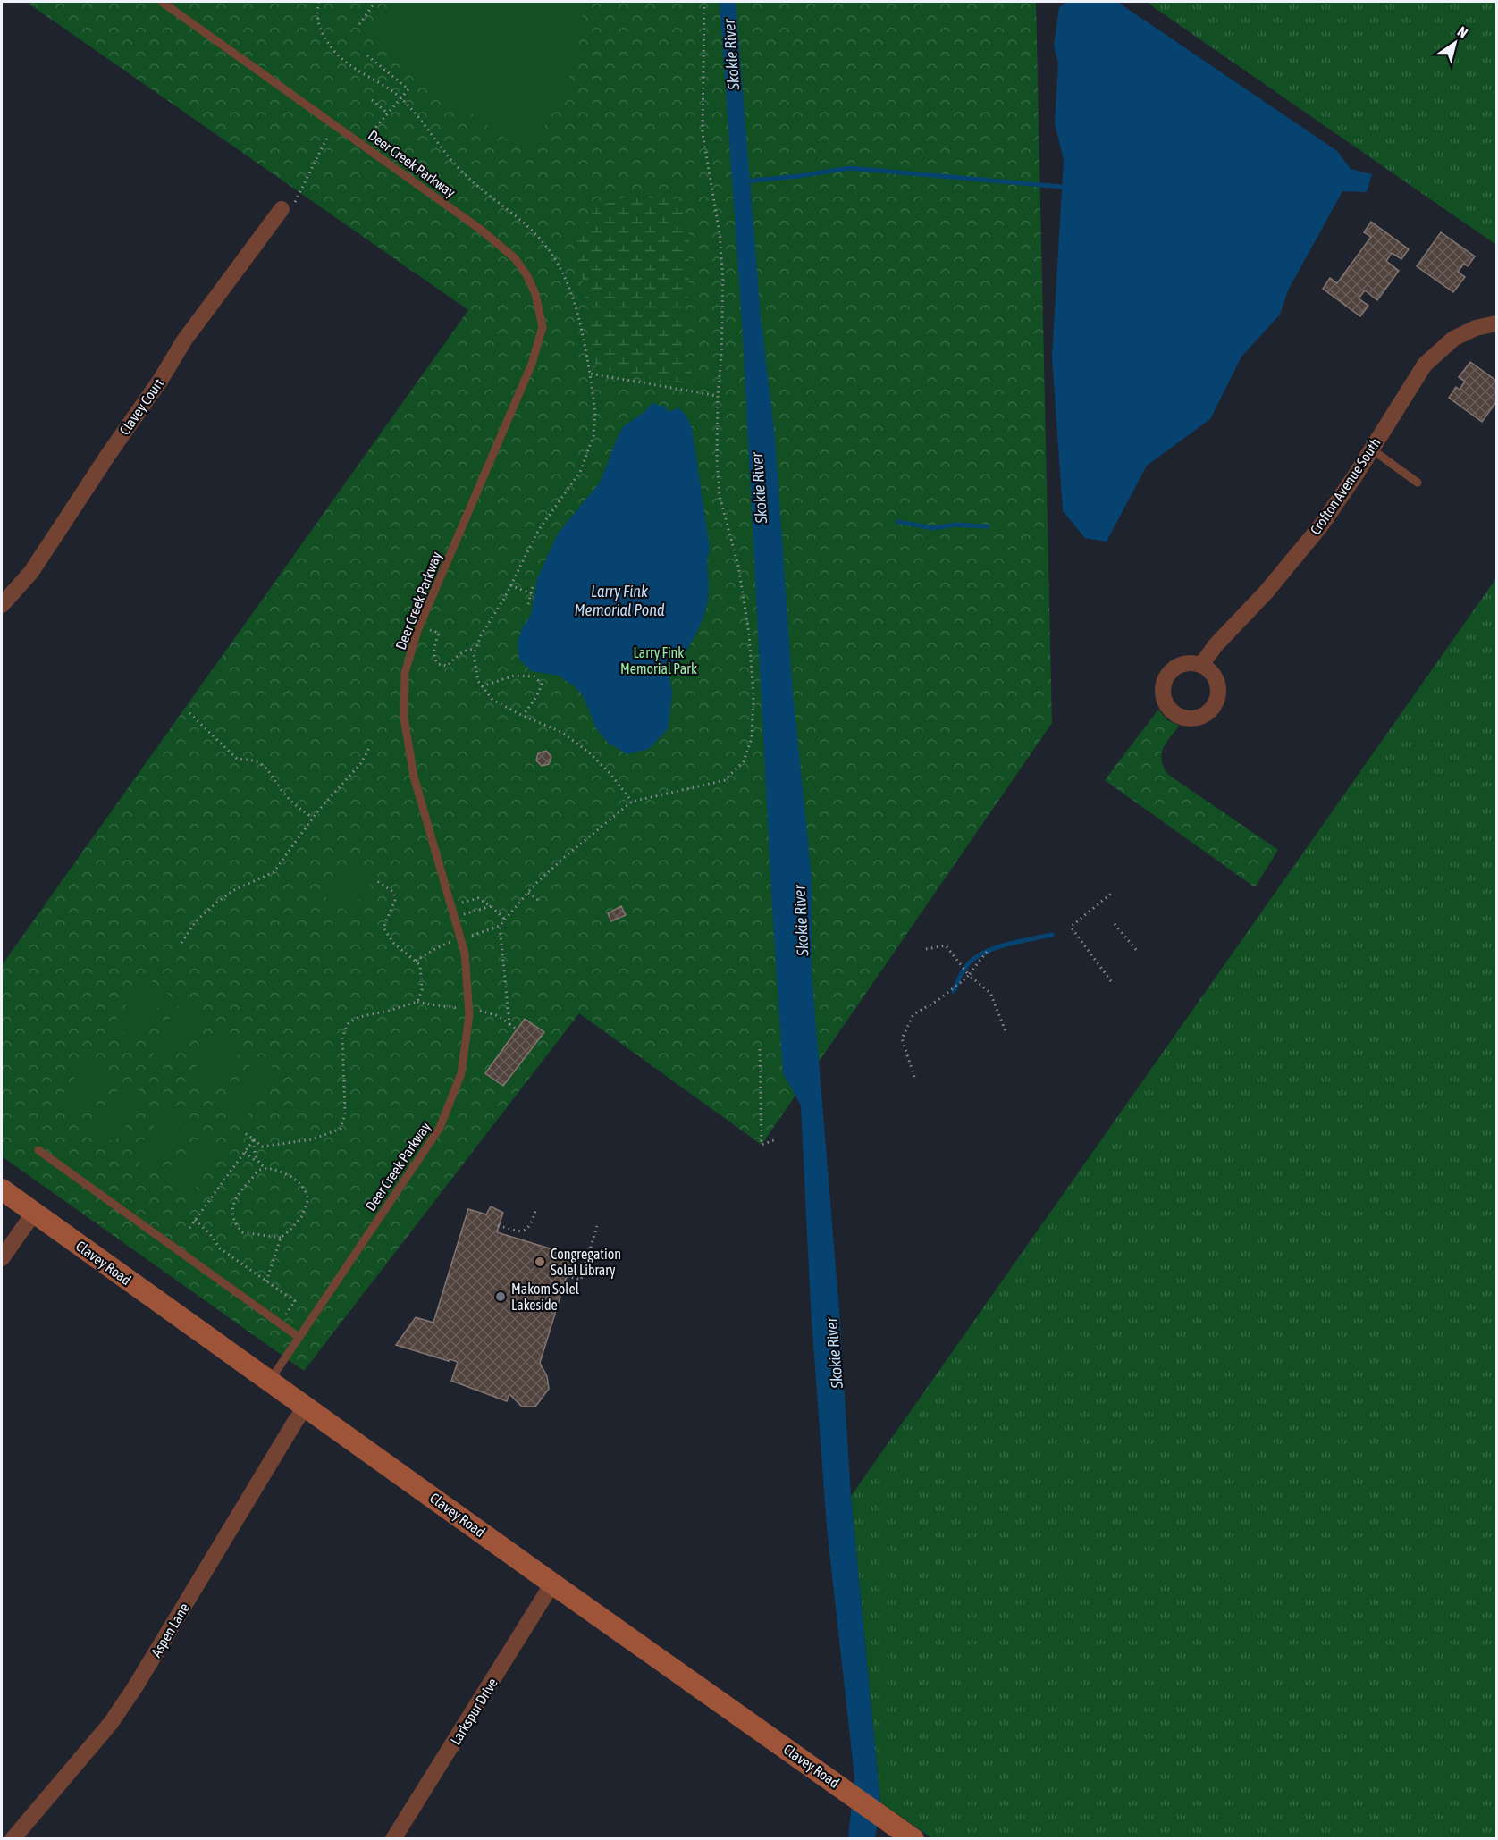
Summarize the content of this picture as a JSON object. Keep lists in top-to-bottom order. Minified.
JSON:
{"streets":{"main road":["Clavey Road"],"street":["Clavey Court","Crofton Avenue South","Aspen Lane","Larkspur Drive"],"lane":["Deer Creek Parkway"]},"crossings":[["Deer Creek Parkway","Clavey Road"],["Clavey Road","Aspen Lane"],["Clavey Road","Larkspur Drive"]],"water":["Skokie River","Larry Fink Memorial Pond"],"parks":["Larry Fink Memorial Park"],"places":["Congregation Solel Library","Makom Solel Lakeside"],"north":"top right"}
